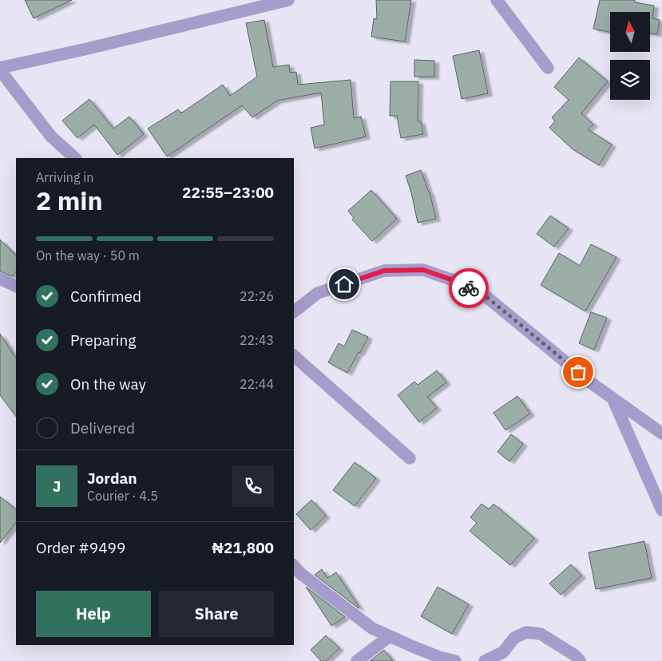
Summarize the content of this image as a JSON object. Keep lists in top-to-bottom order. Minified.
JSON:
{"north":"top","page":{"heading":["2 min","Arriving in","22:55–23:00"],"panel":["Jordan","Courier · 4.5","Order #9499","₦21,800"],"bar":"On the way · 50 m","list":[["Confirmed","22:26"],["Preparing","22:43"],["On the way","22:44"],"Delivered"],"round":"J","buttons":["Help","Share"]}}
